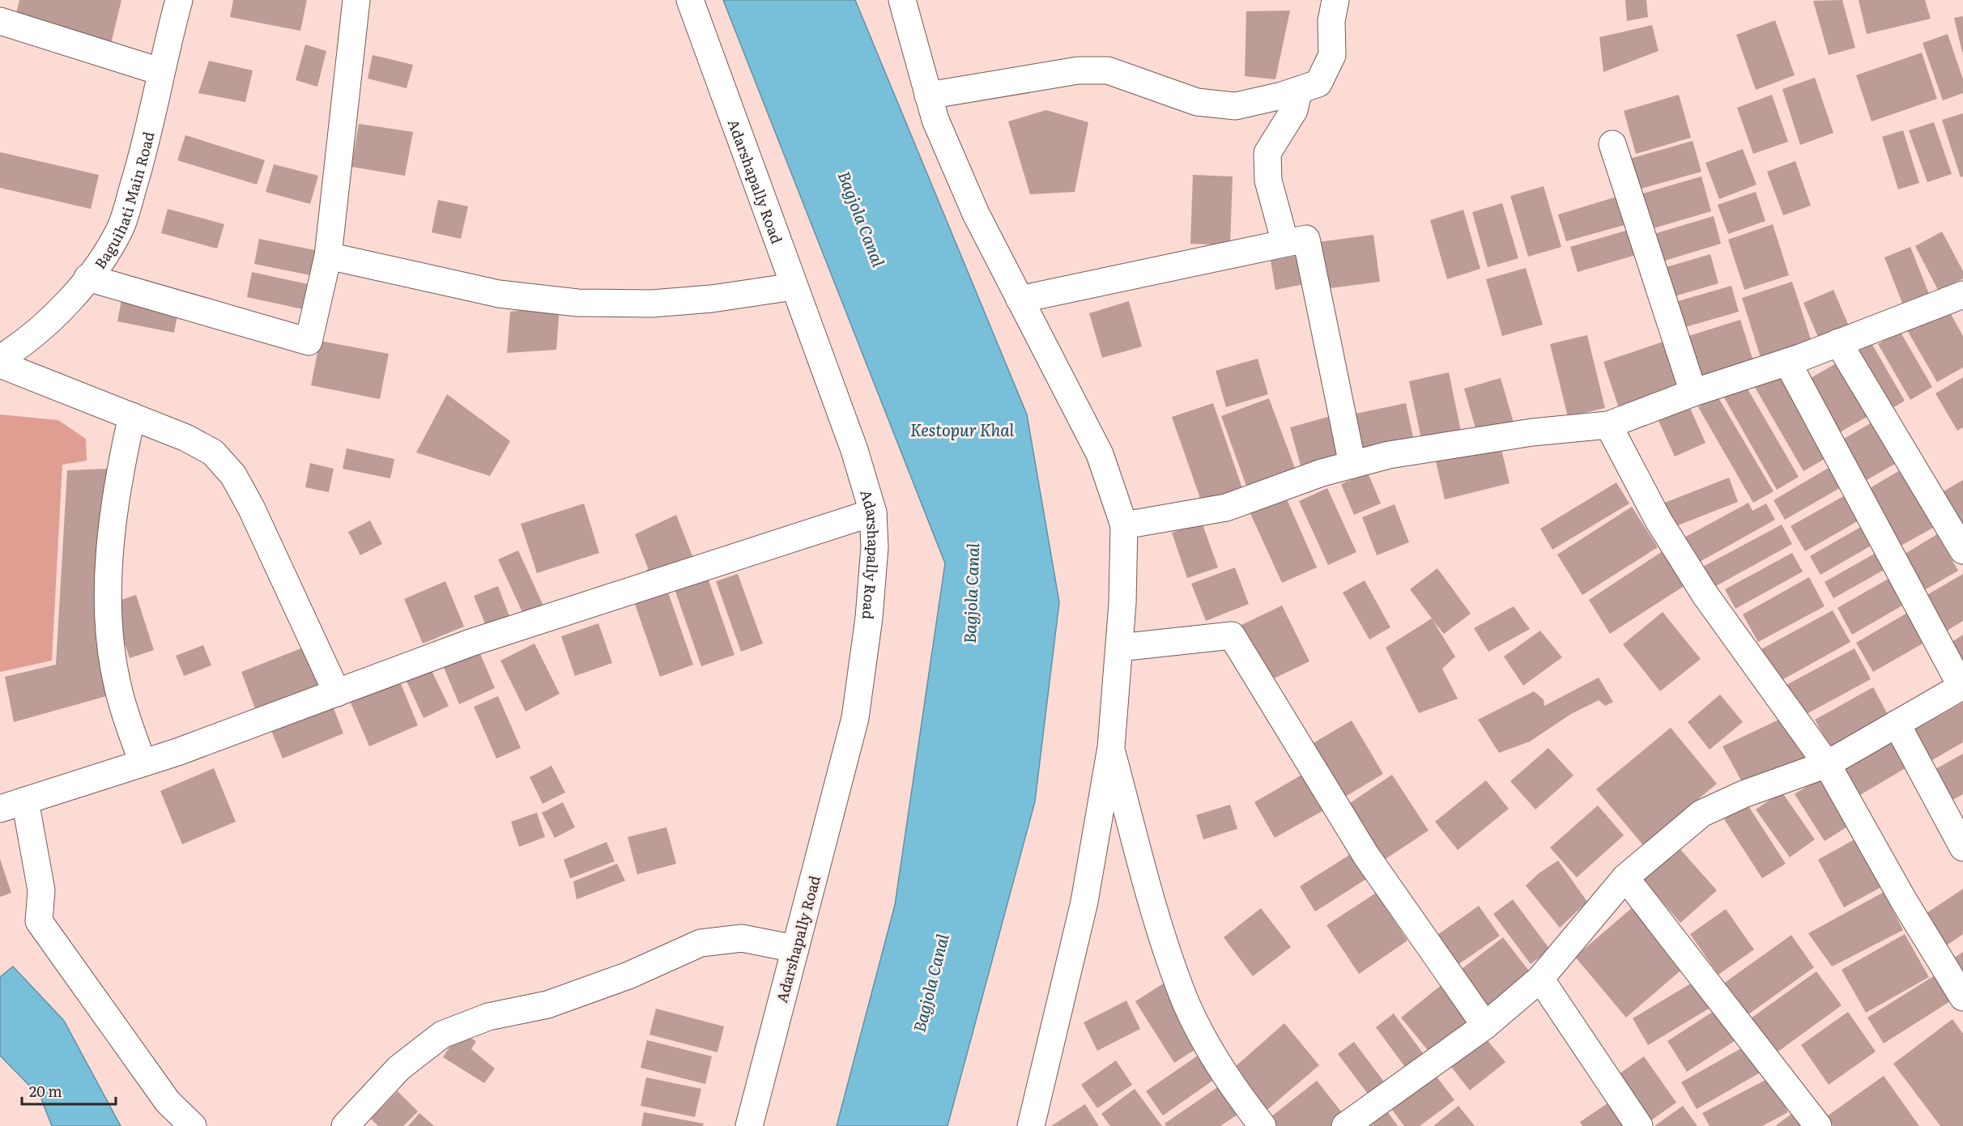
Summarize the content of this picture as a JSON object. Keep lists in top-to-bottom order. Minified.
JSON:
{"streets":{"street":["Adarshapally Road","Baguihati Main Road"]},"water":["Bagjola Canal","Kestopur Khal"],"scale_bar":"20 m"}
